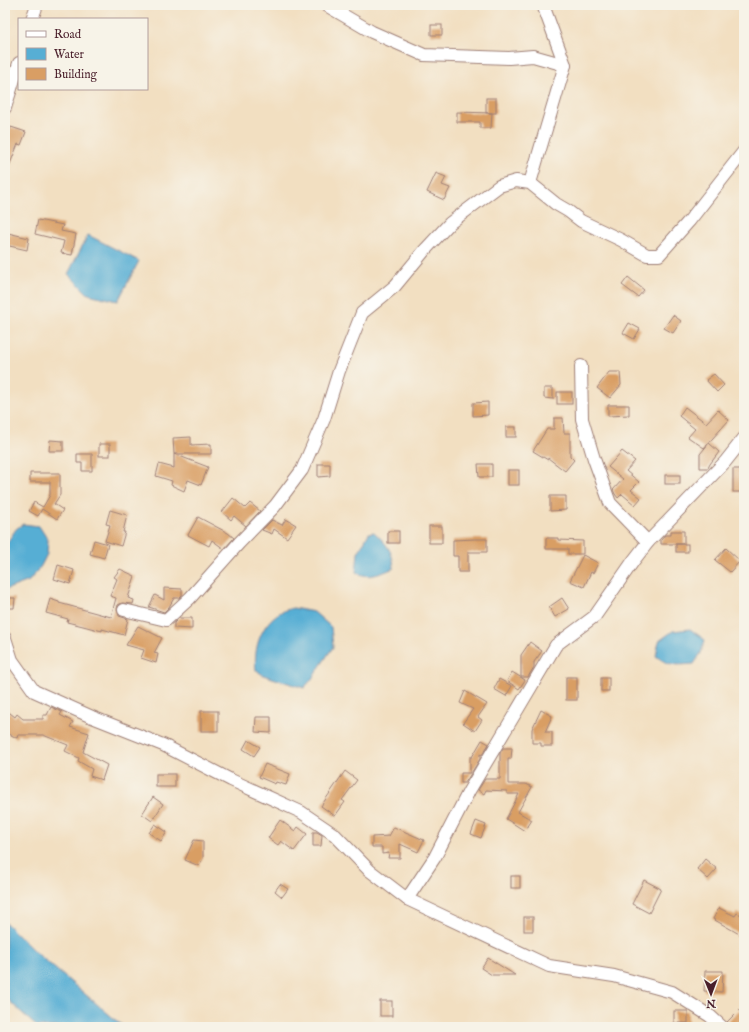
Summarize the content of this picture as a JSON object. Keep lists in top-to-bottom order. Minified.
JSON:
{"legend":["Road","Water","Building"],"north":"bottom"}
